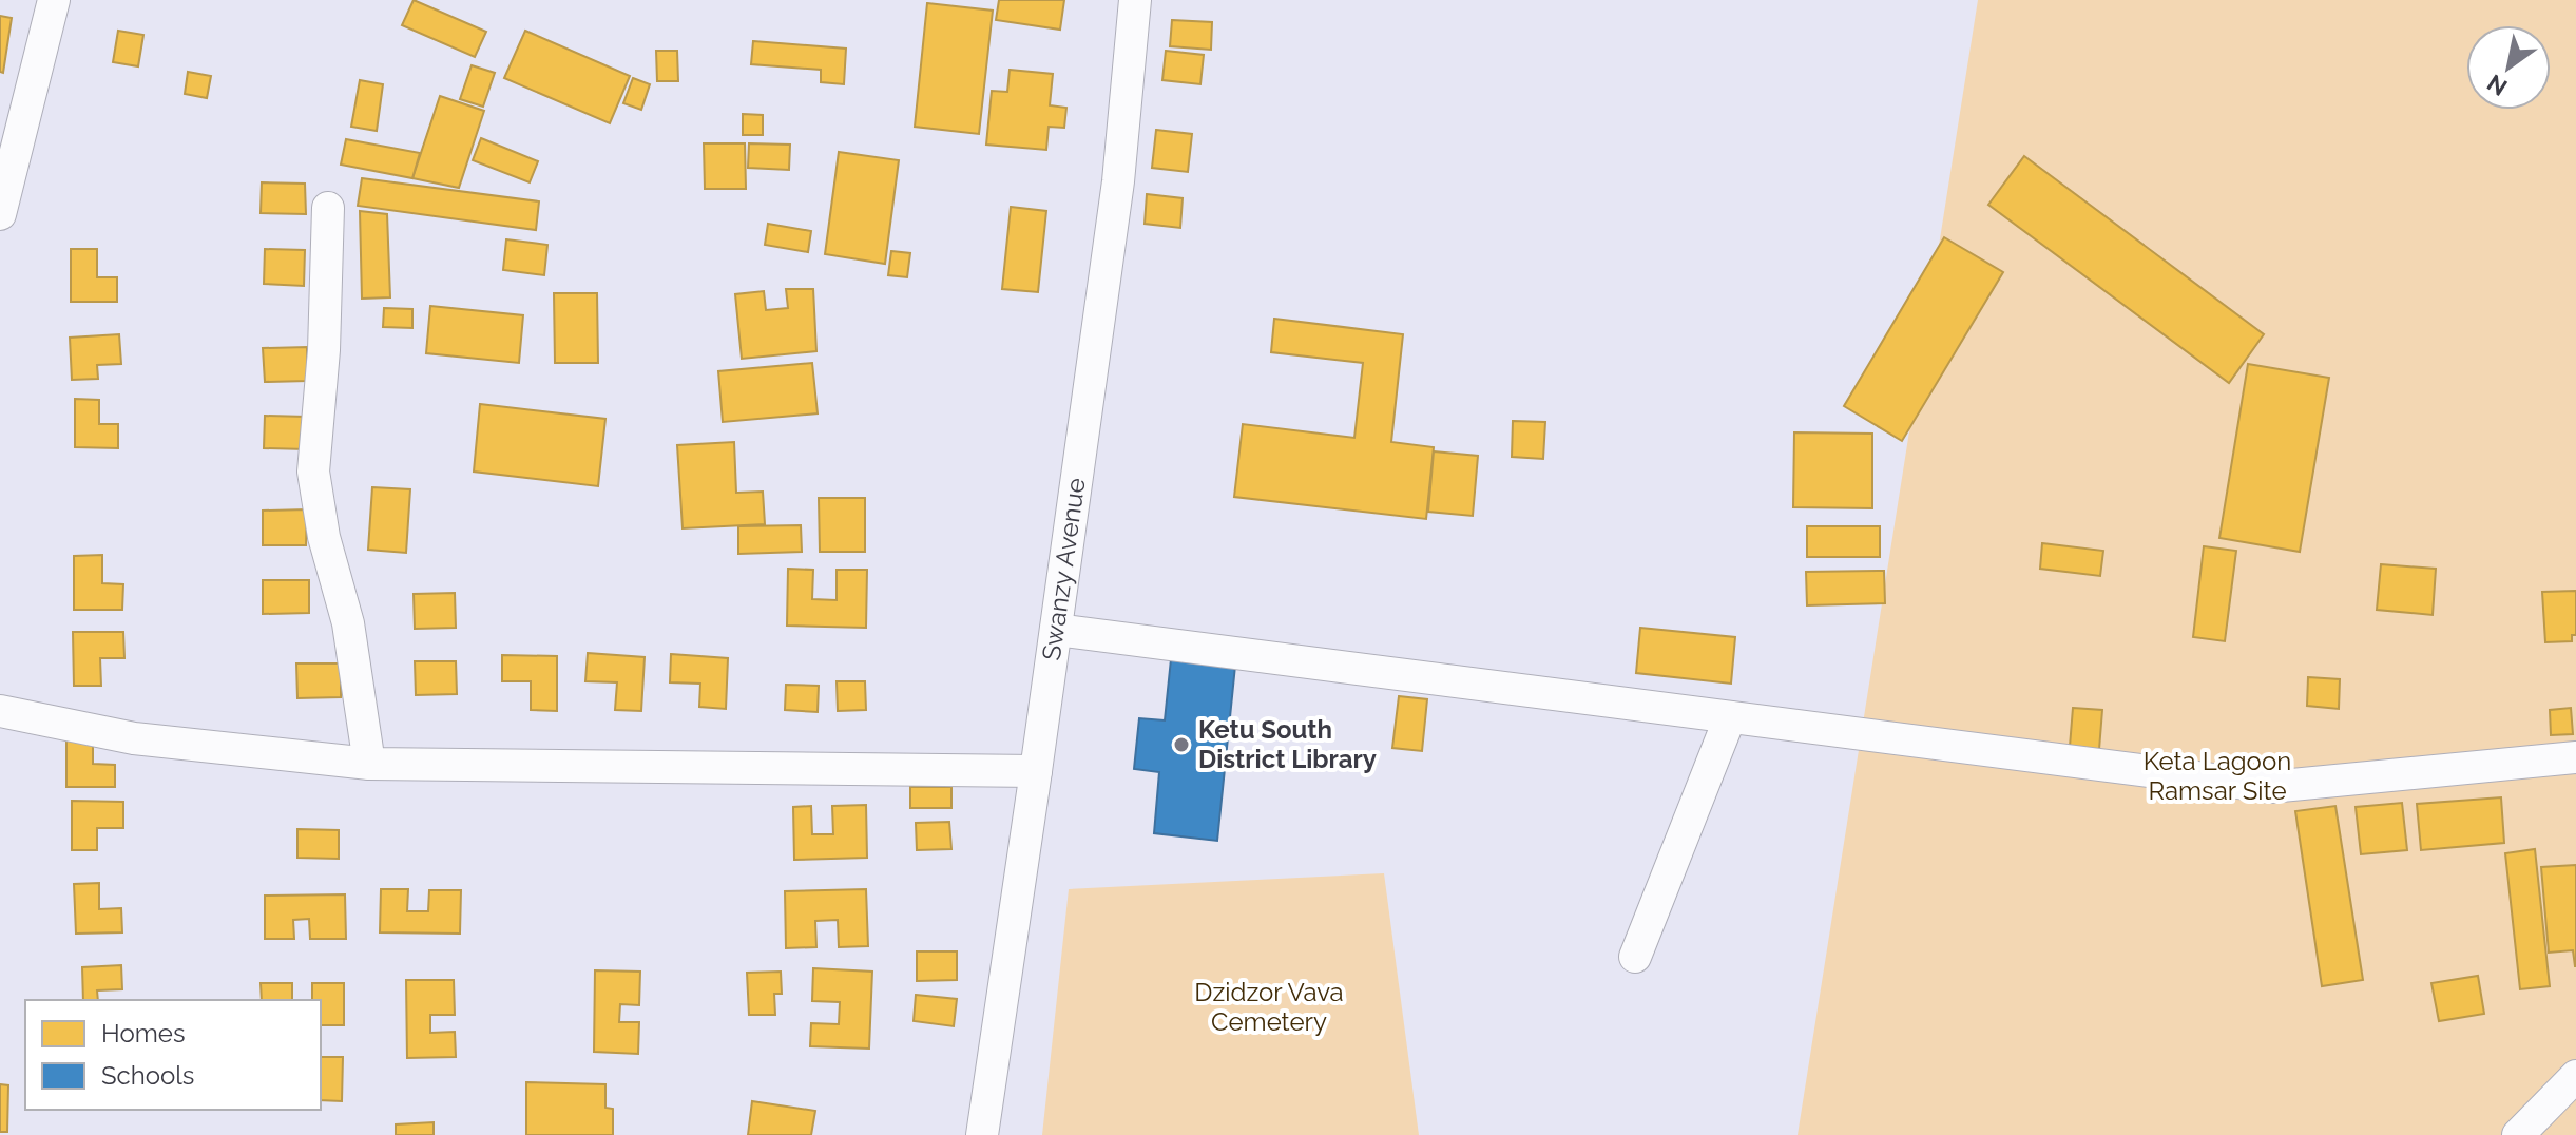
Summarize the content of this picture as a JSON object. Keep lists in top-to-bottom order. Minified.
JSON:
{"streets":{"street":["Swanzy Avenue"]},"parks":["Keta Lagoon Ramsar Site","Dzidzor Vava Cemetery"],"places":["Ketu South District Library"],"legend":["Homes","Schools"],"north":"bottom left"}
